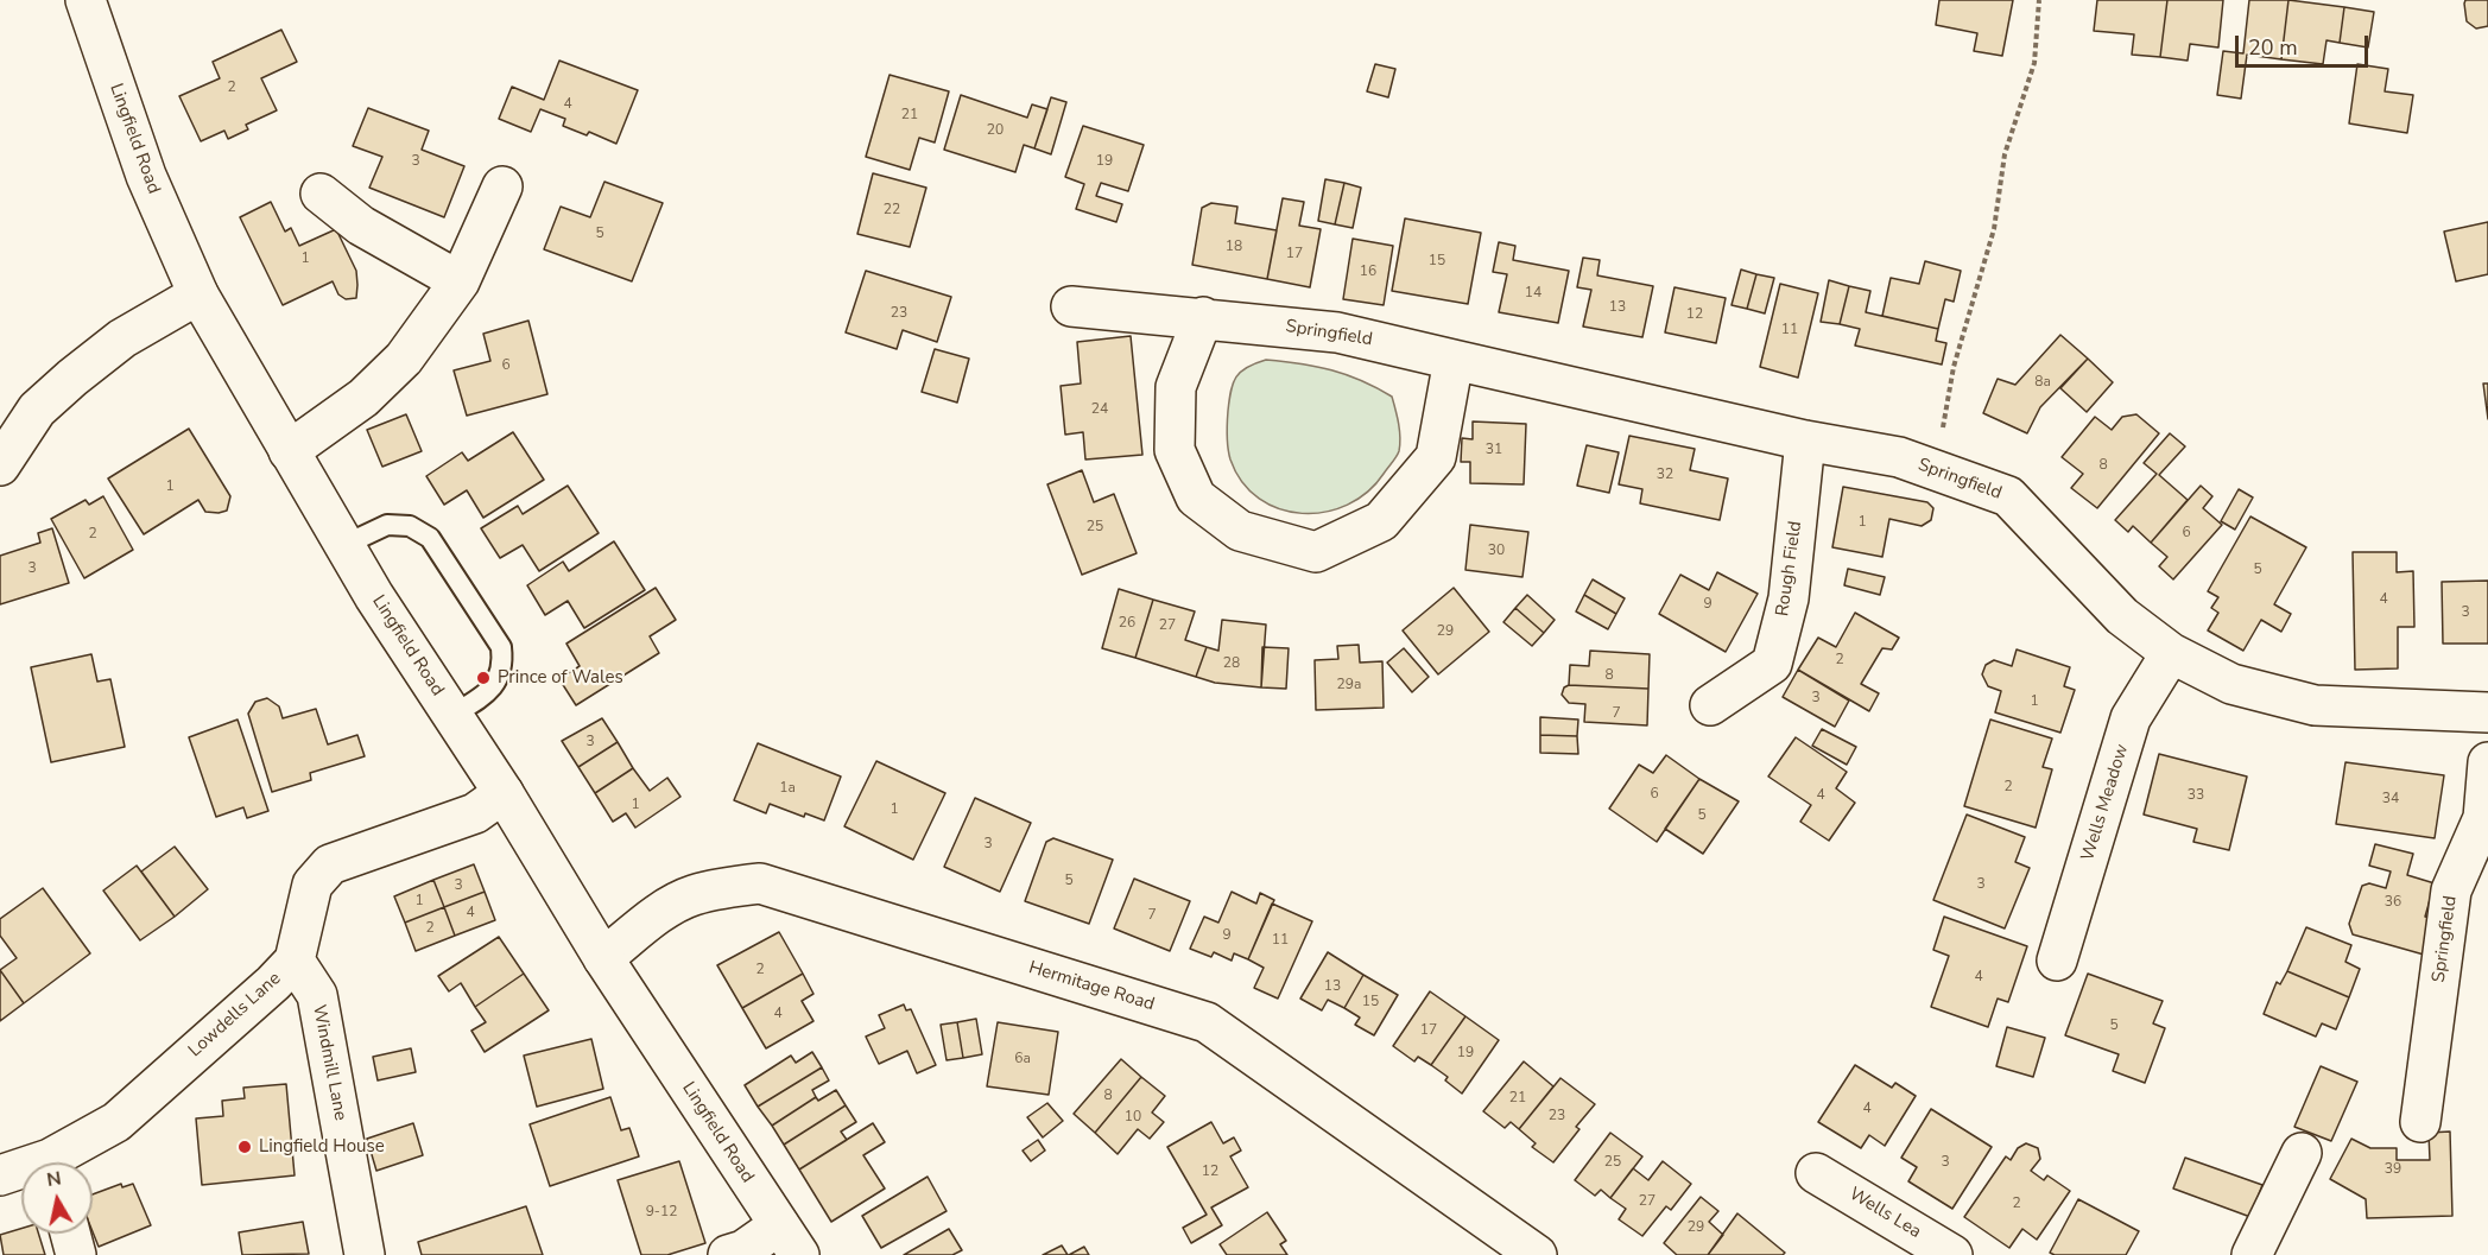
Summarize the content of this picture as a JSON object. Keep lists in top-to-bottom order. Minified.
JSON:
{"streets":{"street":["Lingfield Road","Springfield","Rough Field","Wells Meadow","Hermitage Road","Lowdells Lane","Windmill Lane","Wells Lea"]},"crossings":[["Lingfield Road","Hermitage Road"],["Lingfield Road","Lowdells Lane"],["Springfield","Rough Field"],["Springfield","Wells Meadow"],["Lowdells Lane","Windmill Lane"]],"places":["Prince of Wales","Lingfield House"],"house_numbers":["2","4","21","20","3","19","22","5","18","17","1","15","16","14","13","23","12","11","6","8a","24","31","8","32","1","1","25","6","2","30","3","5","4","9","3","26","27","29","2","28","8","29a","3","1","7","3","2","1a","6","4","33","34","1","1","5","3","5","3","3","1","36","4","7","2","9","11","2","4","13","15","4","5","17","19","6a","8","21","4","23","10","25","3","39","12","27","2","9-12","29"],"scale_bar":"20 m","north":"top"}
